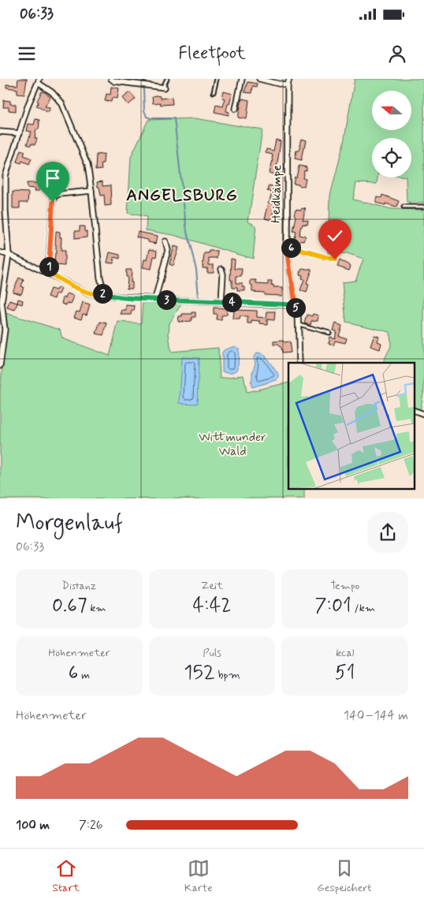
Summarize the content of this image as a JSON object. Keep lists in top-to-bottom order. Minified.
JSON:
{"streets":{"street":["Heidkämpe"]},"districts":["ANGELSBURG"],"parks":["Wittmunder Wald"],"north":"left","page":{"status":"06:33","header":"Fleetfoot","pins":["6","1","2","3","4","5"],"heading":["Morgenlauf","06:33"],"stats":[["Distanz","0.67 km"],["Zeit","4:42"],["Tempo","7:01 /km"],["Höhenmeter","6 m"],["Puls","152 bpm"],["kcal","51"]],"chart":["Höhenmeter","140–144 m"],"list":[{"name":"100 m","note":"7:26"}],"tabs":["Start","Karte","Gespeichert"]}}
